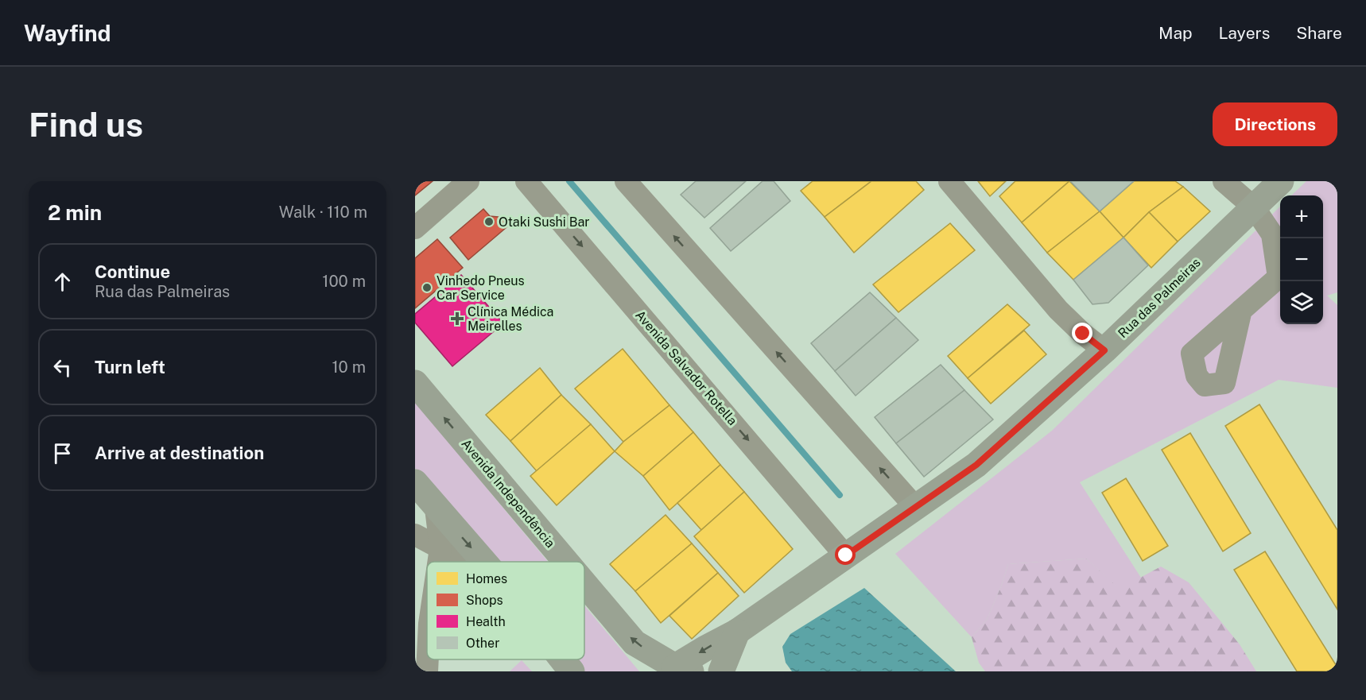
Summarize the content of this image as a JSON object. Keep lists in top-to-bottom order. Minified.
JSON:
{"streets":{"main road":["Rua das Palmeiras","Avenida Independência"],"street":["Avenida Salvador Rotella"]},"crossings":[["Rua das Palmeiras","Avenida Salvador Rotella"],["Rua das Palmeiras","Avenida Independência"]],"places":{"other":["Otaki Sushi Bar","Vinhedo Pneus Car Service"],"health":["Clínica Médica Meirelles"]},"legend":["Homes","Shops","Health","Other"],"page":{"header":"Wayfind","nav":["Map","Layers","Share"],"buttons":"Directions","title":"Find us","heading":["2 min","Walk · 110 m"],"map_buttons":["+","−"],"list":[["Continue","Rua das Palmeiras","100 m"],["Turn left","10 m"],"Arrive at destination"]}}
